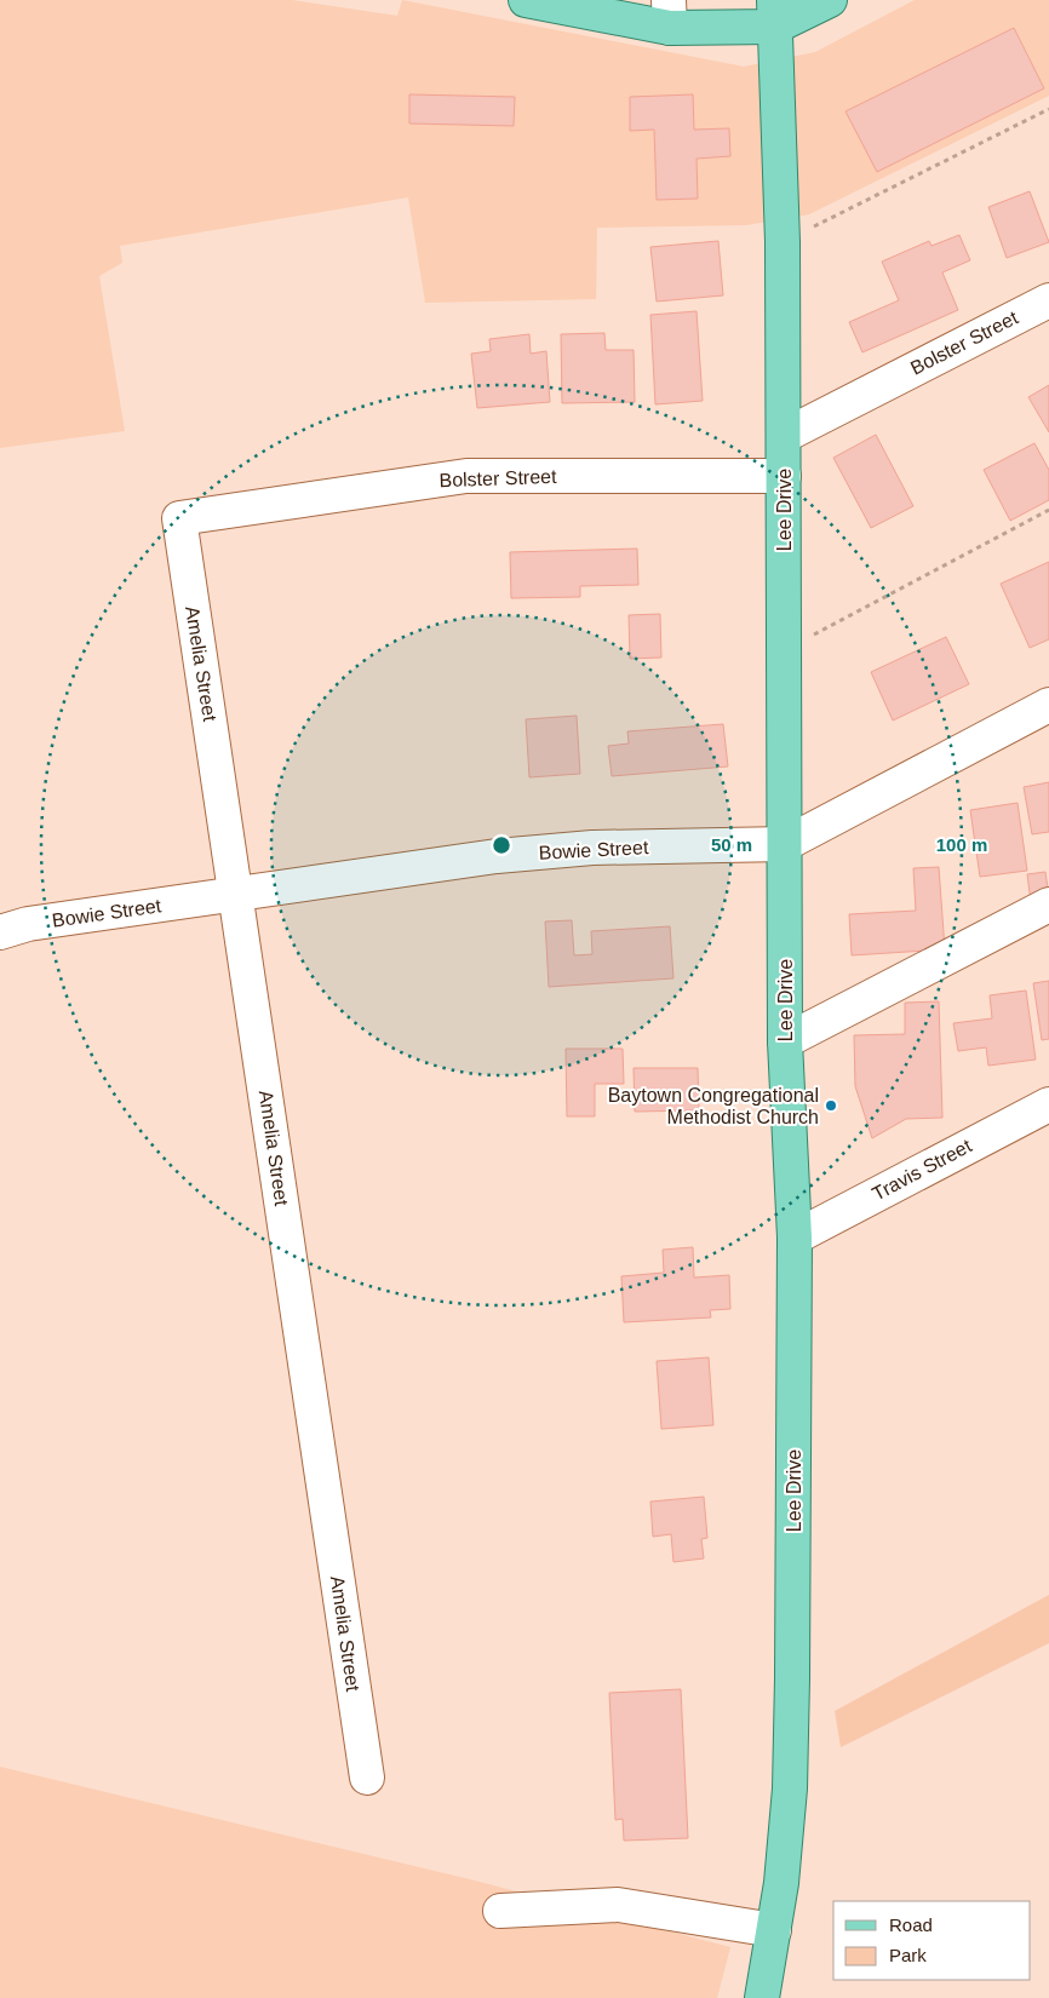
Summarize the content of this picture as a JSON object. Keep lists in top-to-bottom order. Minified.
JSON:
{"streets":{"main road":["Lee Drive"],"street":["Bolster Street","Amelia Street","Bowie Street","Travis Street"]},"crossings":[["Bolster Street","Lee Drive"],["Bolster Street","Amelia Street"],["Lee Drive","Bowie Street"],["Lee Drive","Travis Street"],["Amelia Street","Bowie Street"]],"places":["Baytown Congregational Methodist Church"],"legend":["Road","Park"],"rings":["50 m","100 m"]}
